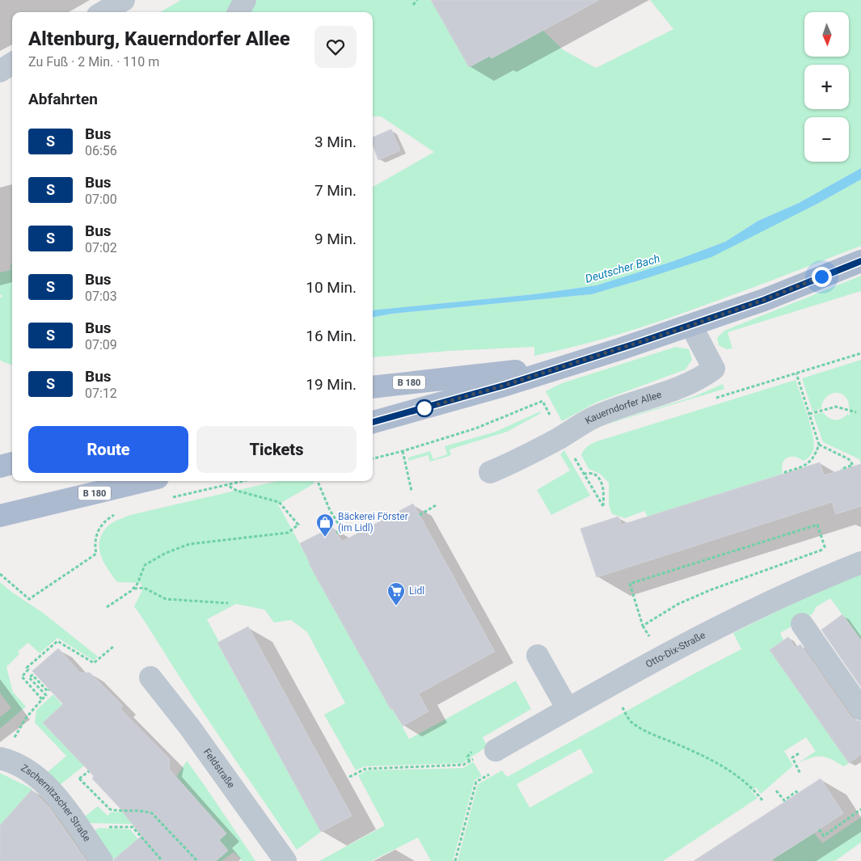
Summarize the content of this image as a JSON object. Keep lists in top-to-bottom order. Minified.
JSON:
{"streets":{"main road":["B 180"],"street":["Kauerndorfer Allee","Otto-Dix-Straße","Feldstraße","Zschernitzscher Straße"]},"crossings":[["B 180","Kauerndorfer Allee"]],"water":["Deutscher Bach"],"places":{"shop":["Bäckerei Förster (im Lidl)"],"supermarket":["Lidl"]},"lines":["bus line S"],"north":"bottom","page":{"map_buttons":["+","−"],"heading":[["Altenburg, Kauerndorfer Allee","Zu Fuß · 2 Min. · 110 m"],"Abfahrten"],"list":[{"mark":"S","name":"Bus","note":"06:56","value":"3 Min."},{"mark":"S","name":"Bus","note":"07:00","value":"7 Min."},{"mark":"S","name":"Bus","note":"07:02","value":"9 Min."},{"mark":"S","name":"Bus","note":"07:03","value":"10 Min."},{"mark":"S","name":"Bus","note":"07:09","value":"16 Min."},{"mark":"S","name":"Bus","note":"07:12","value":"19 Min."}],"buttons":["Route","Tickets"]}}
